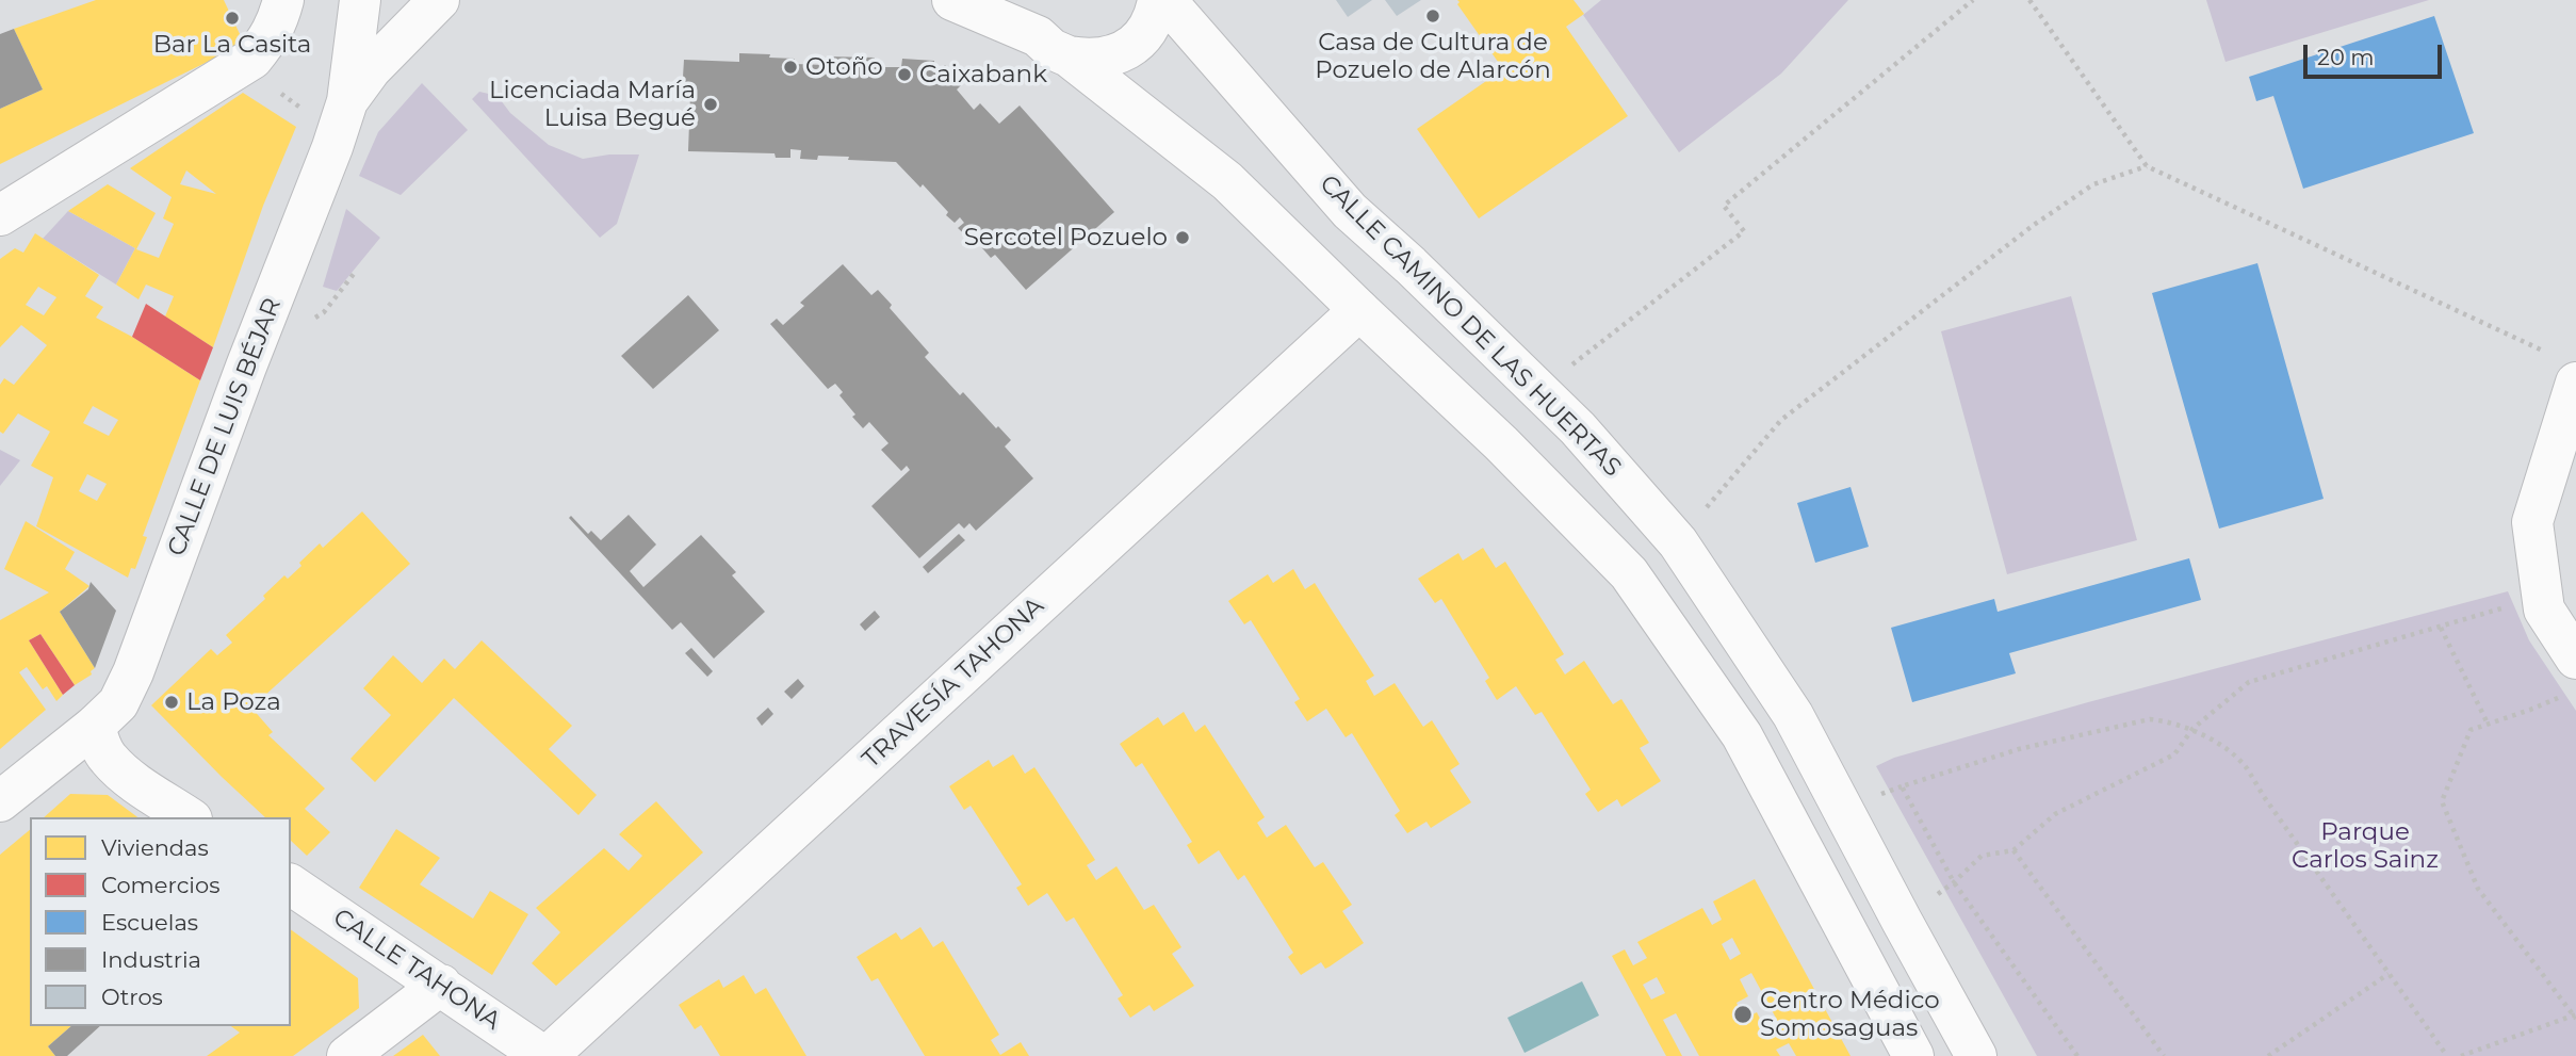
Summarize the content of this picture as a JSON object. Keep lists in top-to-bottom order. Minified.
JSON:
{"streets":{"street":["CALLE CAMINO DE LAS HUERTAS","CALLE DE LUIS BÉJAR","TRAVESÍA TAHONA","CALLE TAHONA"]},"crossings":[["TRAVESÍA TAHONA","CALLE TAHONA"]],"parks":["Parque Carlos Sainz"],"places":["Casa de Cultura de Pozuelo de Alarcón","Bar La Casita","Otoño","Caixabank","Licenciada María Luisa Begué","Sercotel Pozuelo","La Poza","Centro Médico Somosaguas"],"legend":["Viviendas","Comercios","Escuelas","Industria","Otros"],"scale_bar":"20 m"}
